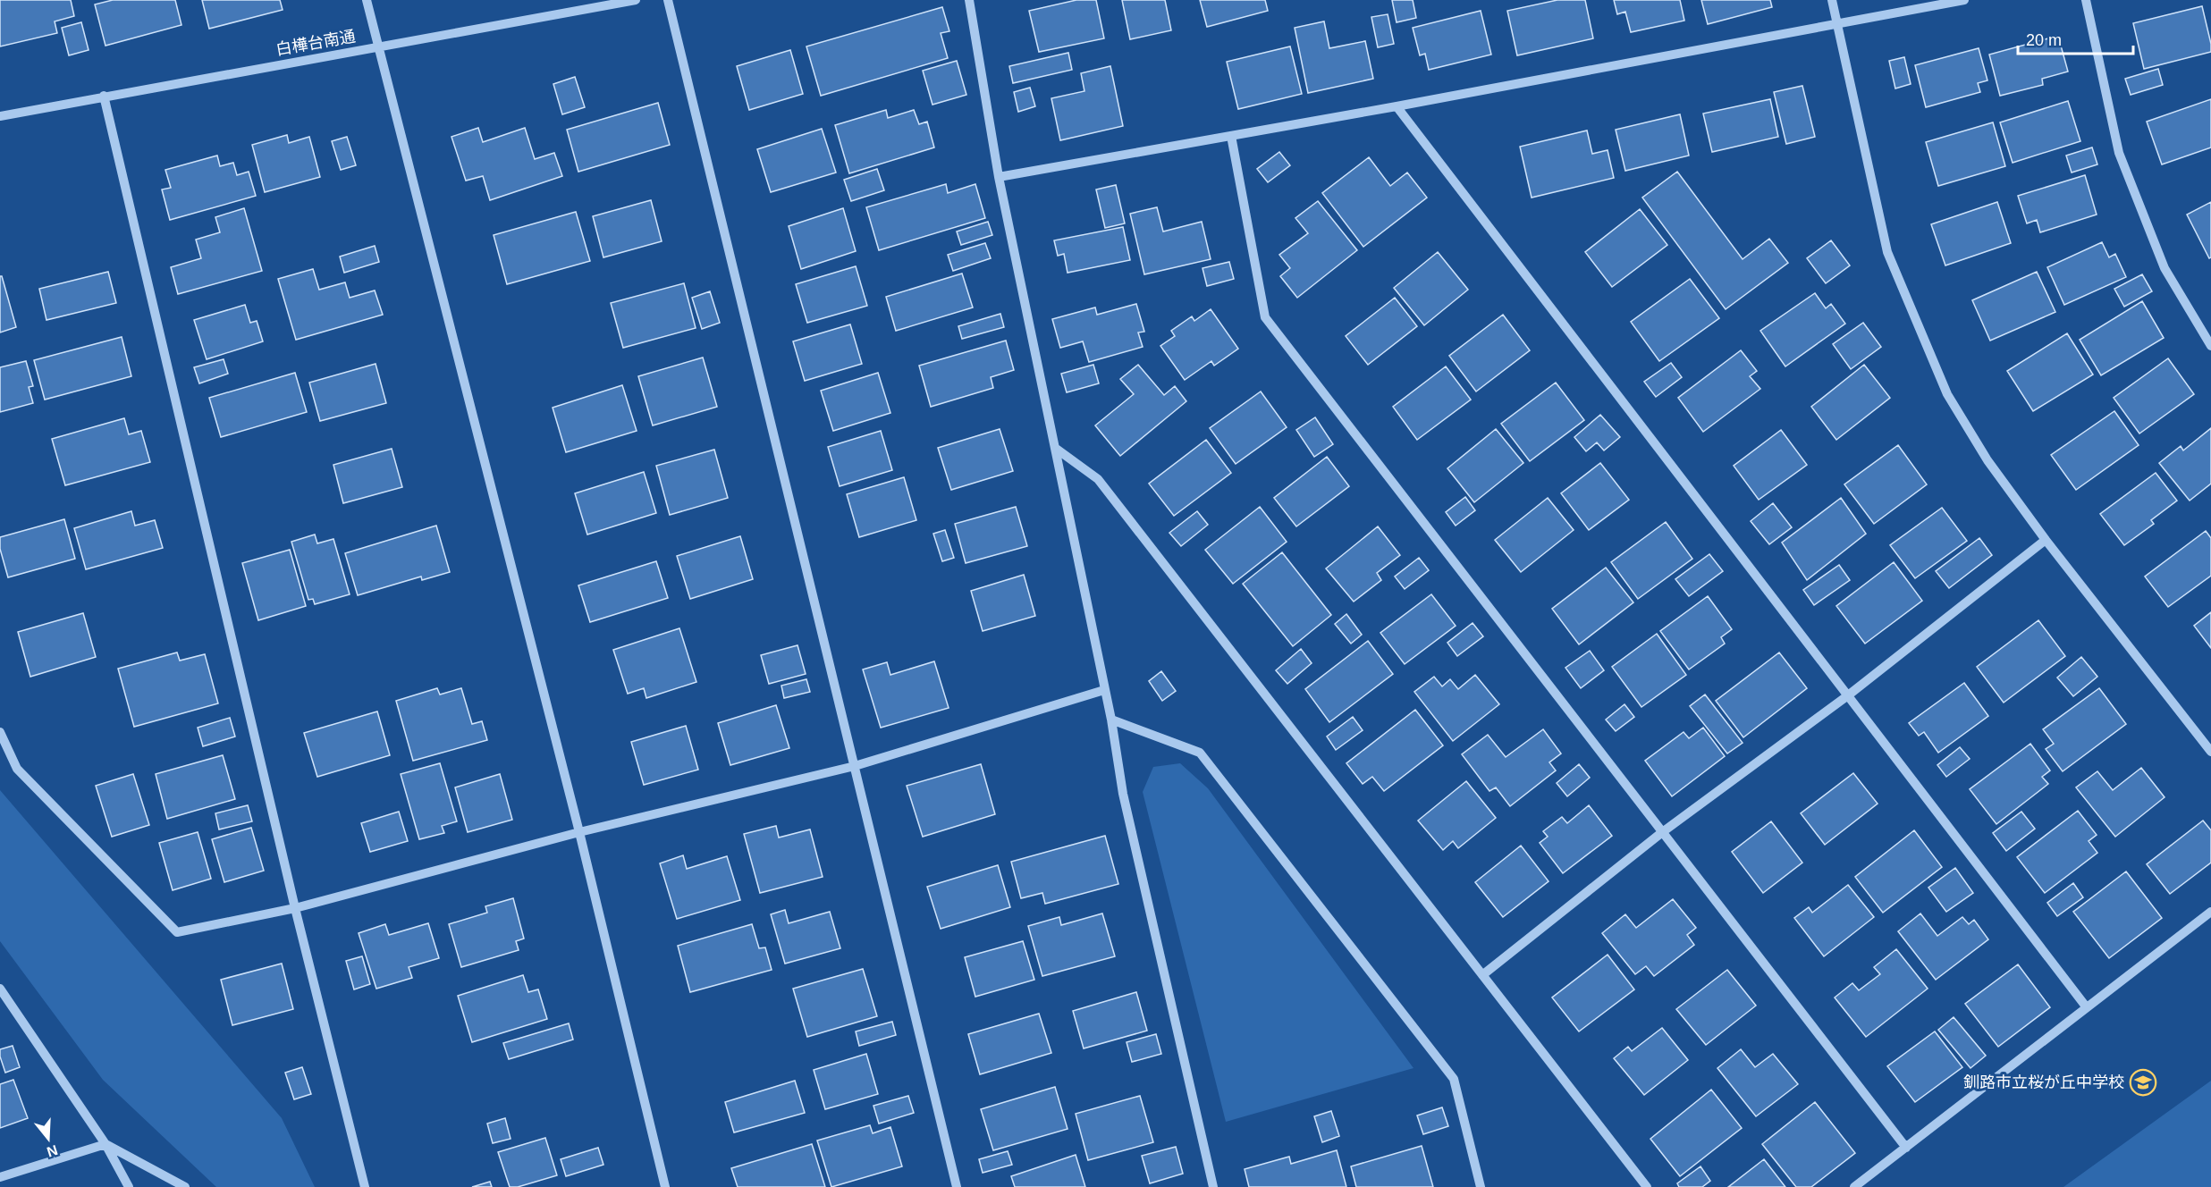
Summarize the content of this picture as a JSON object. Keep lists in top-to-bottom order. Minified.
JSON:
{"streets":{"street":["白樺台南通"]},"places":{"school or university":["釧路市立桜が丘中学校"]},"scale_bar":"20 m","north":"bottom"}
